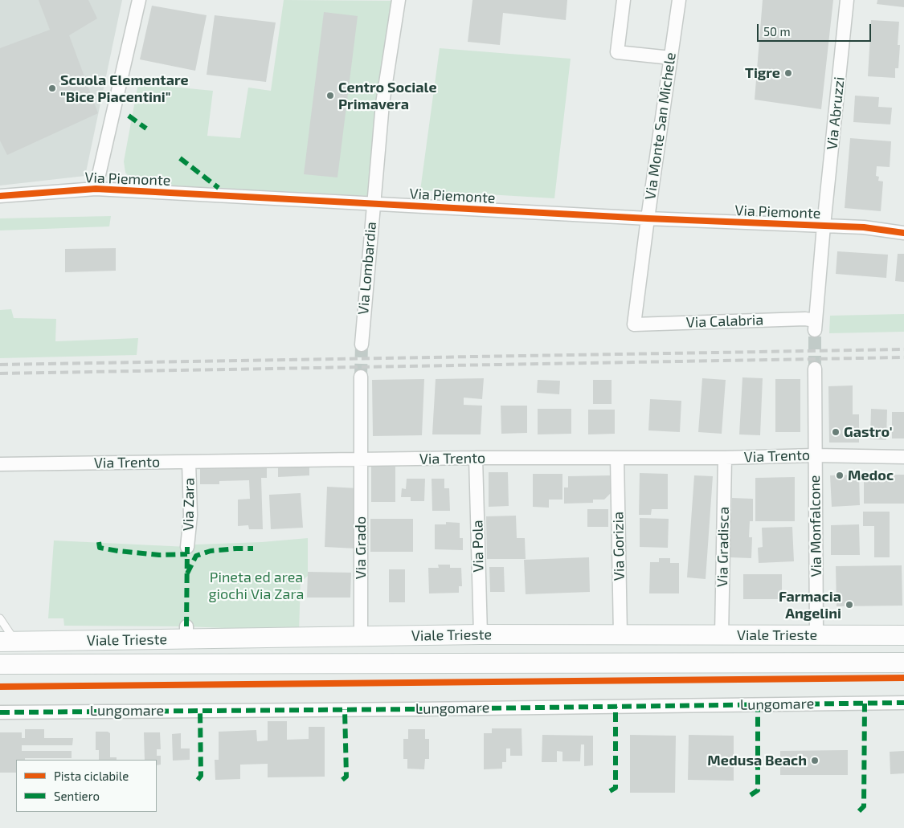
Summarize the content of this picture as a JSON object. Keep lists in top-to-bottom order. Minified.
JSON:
{"streets":{"street":["Via Abruzzi","Via Monte San Michele","Via Piemonte","Via Lombardia","Via Calabria","Via Trento","Via Zara","Via Monfalcone","Via Pola","Via Gorizia","Via Gradisca","Via Grado","Viale Trieste","Lungomare"]},"crossings":[["Via Abruzzi","Via Piemonte"],["Via Abruzzi","Via Calabria"],["Via Monte San Michele","Via Piemonte"],["Via Monte San Michele","Via Calabria"],["Via Piemonte","Via Lombardia"],["Via Piemonte","Via Calabria"],["Via Trento","Via Zara"],["Via Trento","Via Monfalcone"],["Via Trento","Via Pola"],["Via Trento","Via Gorizia"],["Via Trento","Via Gradisca"],["Via Trento","Via Grado"],["Via Monfalcone","Viale Trieste"],["Via Pola","Viale Trieste"],["Via Gorizia","Viale Trieste"],["Via Gradisca","Viale Trieste"],["Via Grado","Viale Trieste"]],"parks":["Pineta ed area giochi Via Zara"],"places":["Tigre","Scuola Elementare \"Bice Piacentini\"","Centro Sociale Primavera","Gastro'","Medoc","Farmacia Angelini","Medusa Beach"],"legend":["Pista ciclabile","Sentiero"],"scale_bar":"50 m"}
